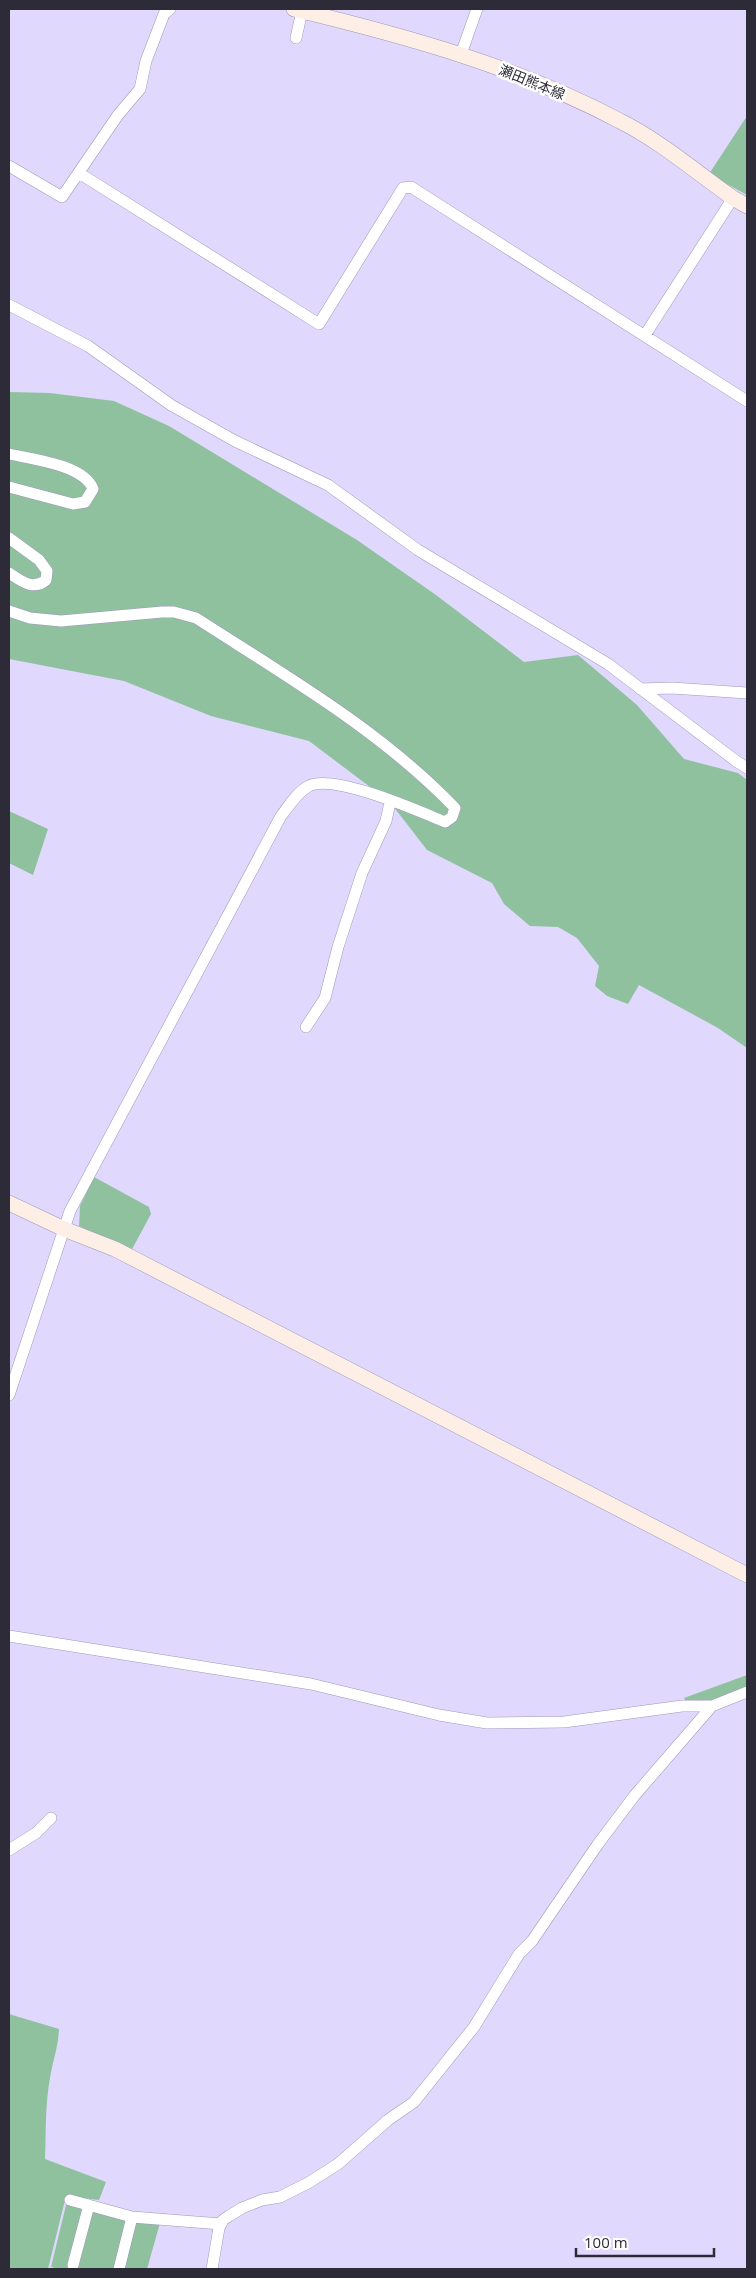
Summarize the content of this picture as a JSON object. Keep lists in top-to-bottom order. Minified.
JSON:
{"streets":{"street":["瀬田熊本線"]},"scale_bar":"100 m"}
